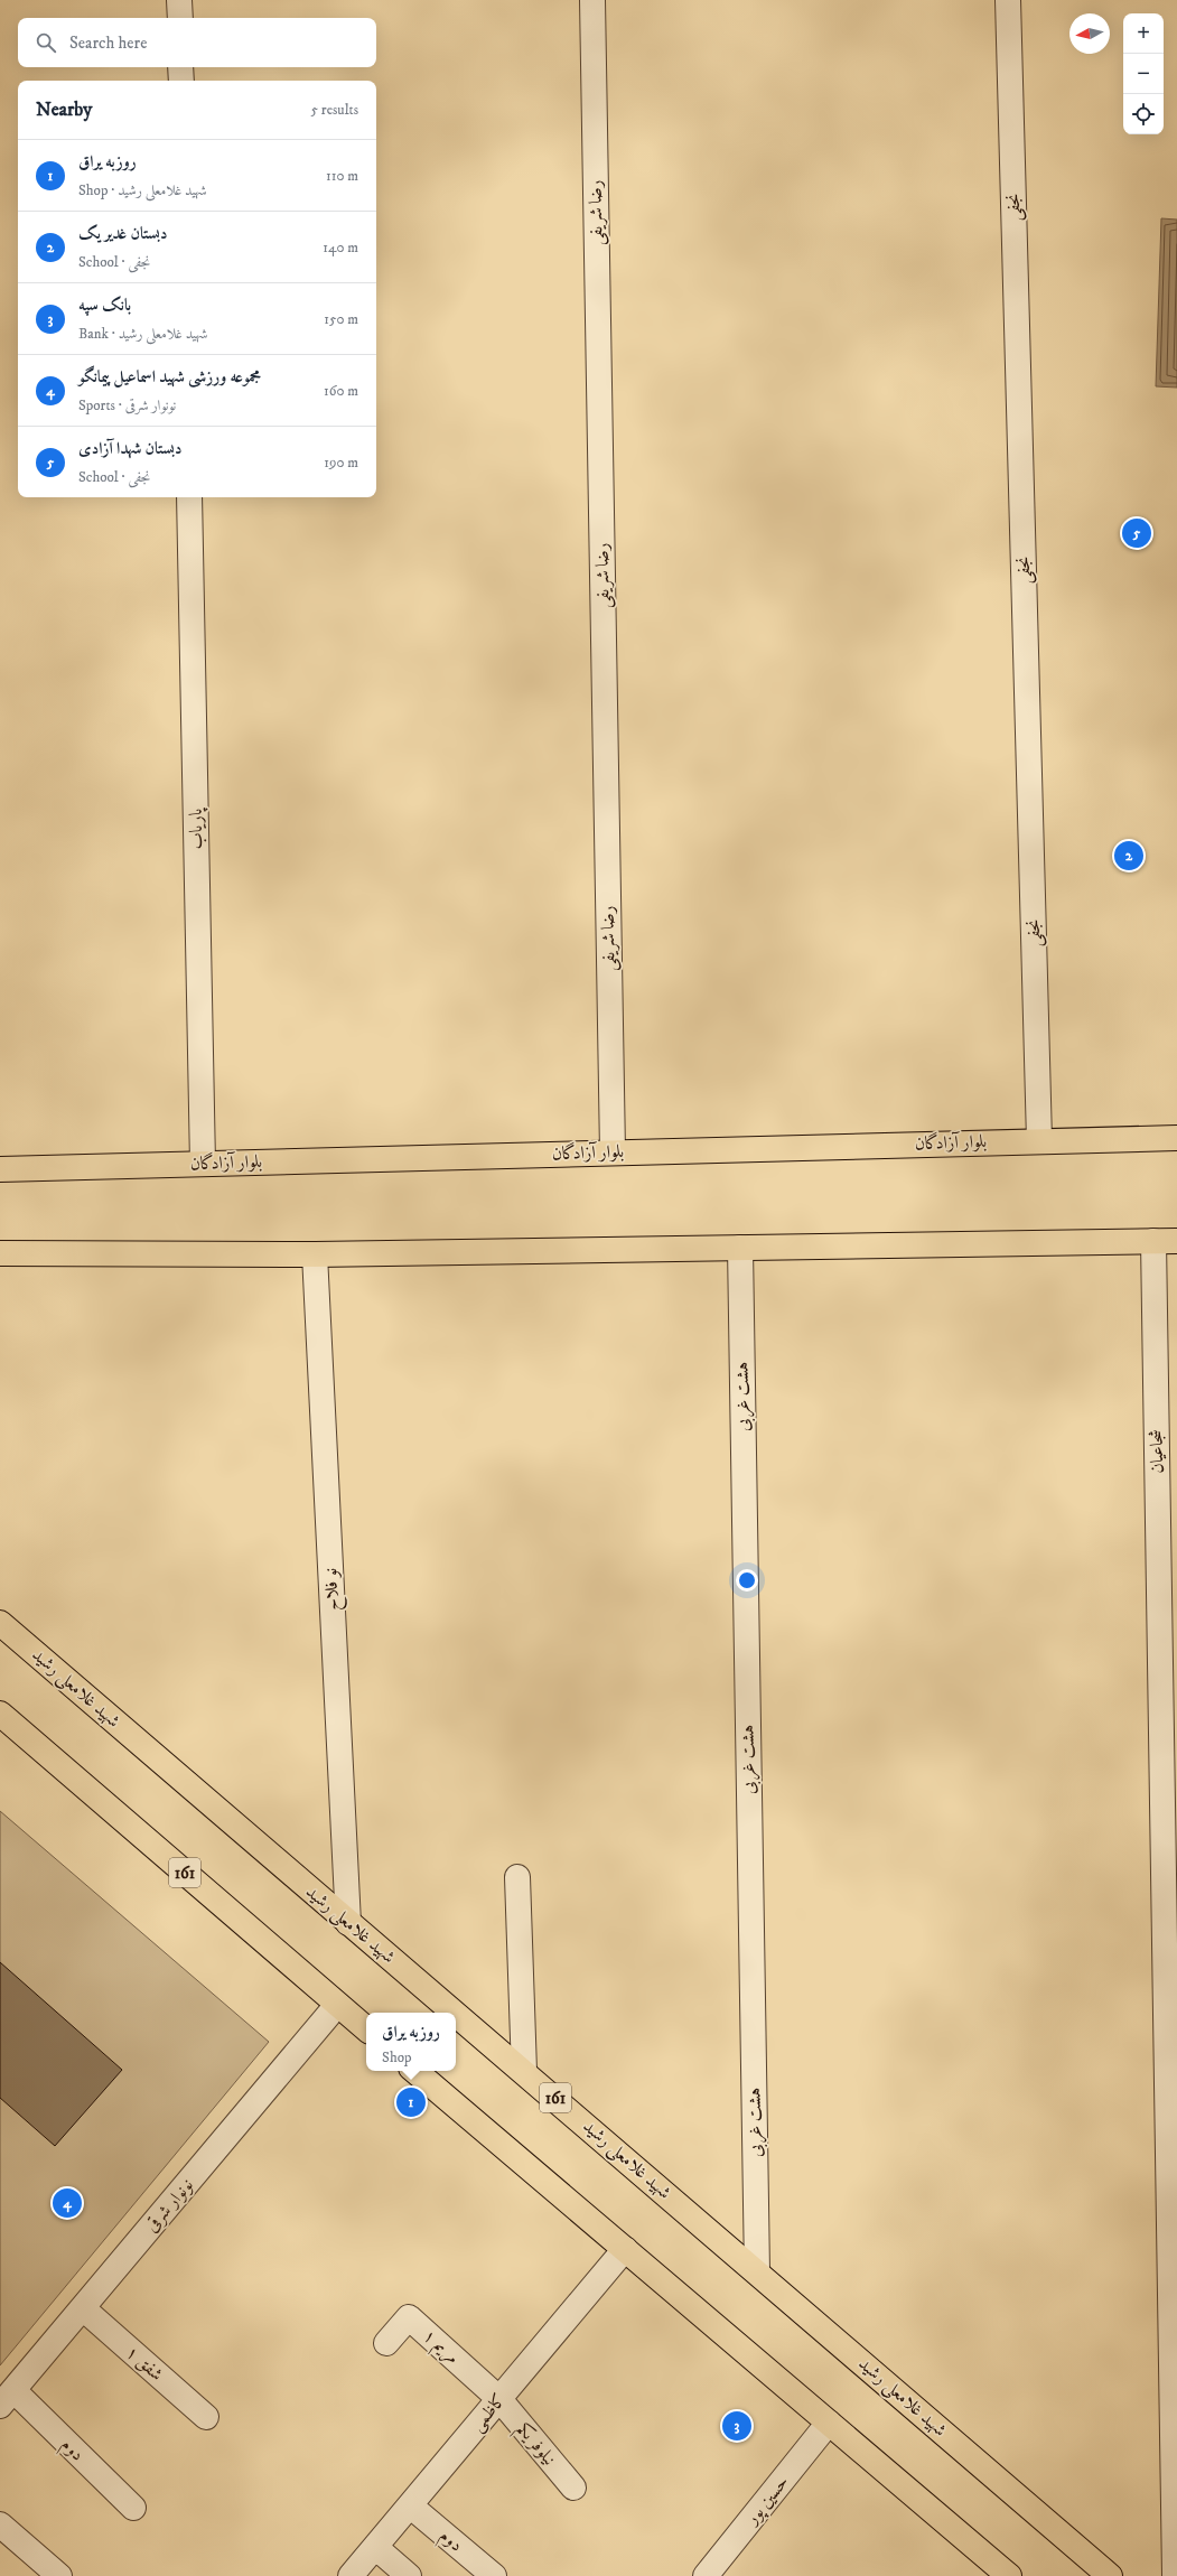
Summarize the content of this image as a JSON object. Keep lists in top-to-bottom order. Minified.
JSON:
{"streets":{"main road":["بلوار آزادگان","شهید غلامعلی رشید","161"],"street":["نجفی","رضا شریفی","پاریاب","هشت غربی","شجاعیان","نو فلاح","نونوار شرقی","مریم ۱","شفق ۱","کاظمی","نیلوفر یکم","دوم","حسین پور"]},"crossings":[["نجفی","بلوار آزادگان"],["رضا شریفی","بلوار آزادگان"],["پاریاب","بلوار آزادگان"],["هشت غربی","شهید غلامعلی رشید"],["نو فلاح","شهید غلامعلی رشید"],["161","نونوار شرقی"],["نونوار شرقی","شفق ۱"],["نونوار شرقی","دوم"],["مریم ۱","کاظمی"],["مریم ۱","نیلوفر یکم"],["کاظمی","نیلوفر یکم"],["کاظمی","دوم"]],"north":"left","page":{"map_buttons":["+","−"],"search":"Search here","heading":["Nearby","5 results"],"list":[{"mark":"1","name":"روزبه یراق","note":"Shop · شهید غلامعلی رشید","value":"110 m"},{"mark":"2","name":"دبستان غدیر یک","note":"School · نجفی","value":"140 m"},{"mark":"3","name":"بانک سپه","note":"Bank · شهید غلامعلی رشید","value":"150 m"},{"mark":"4","name":"مجموعه ورزشی شهید اسماعیل پیمانگو","note":"Sports · نونوار شرقی","value":"160 m"},{"mark":"5","name":"دبستان شهدا آزادی","note":"School · نجفی","value":"190 m"}],"pins":["5","2","1","4","3"],"popup":["روزبه یراق","Shop"]}}
